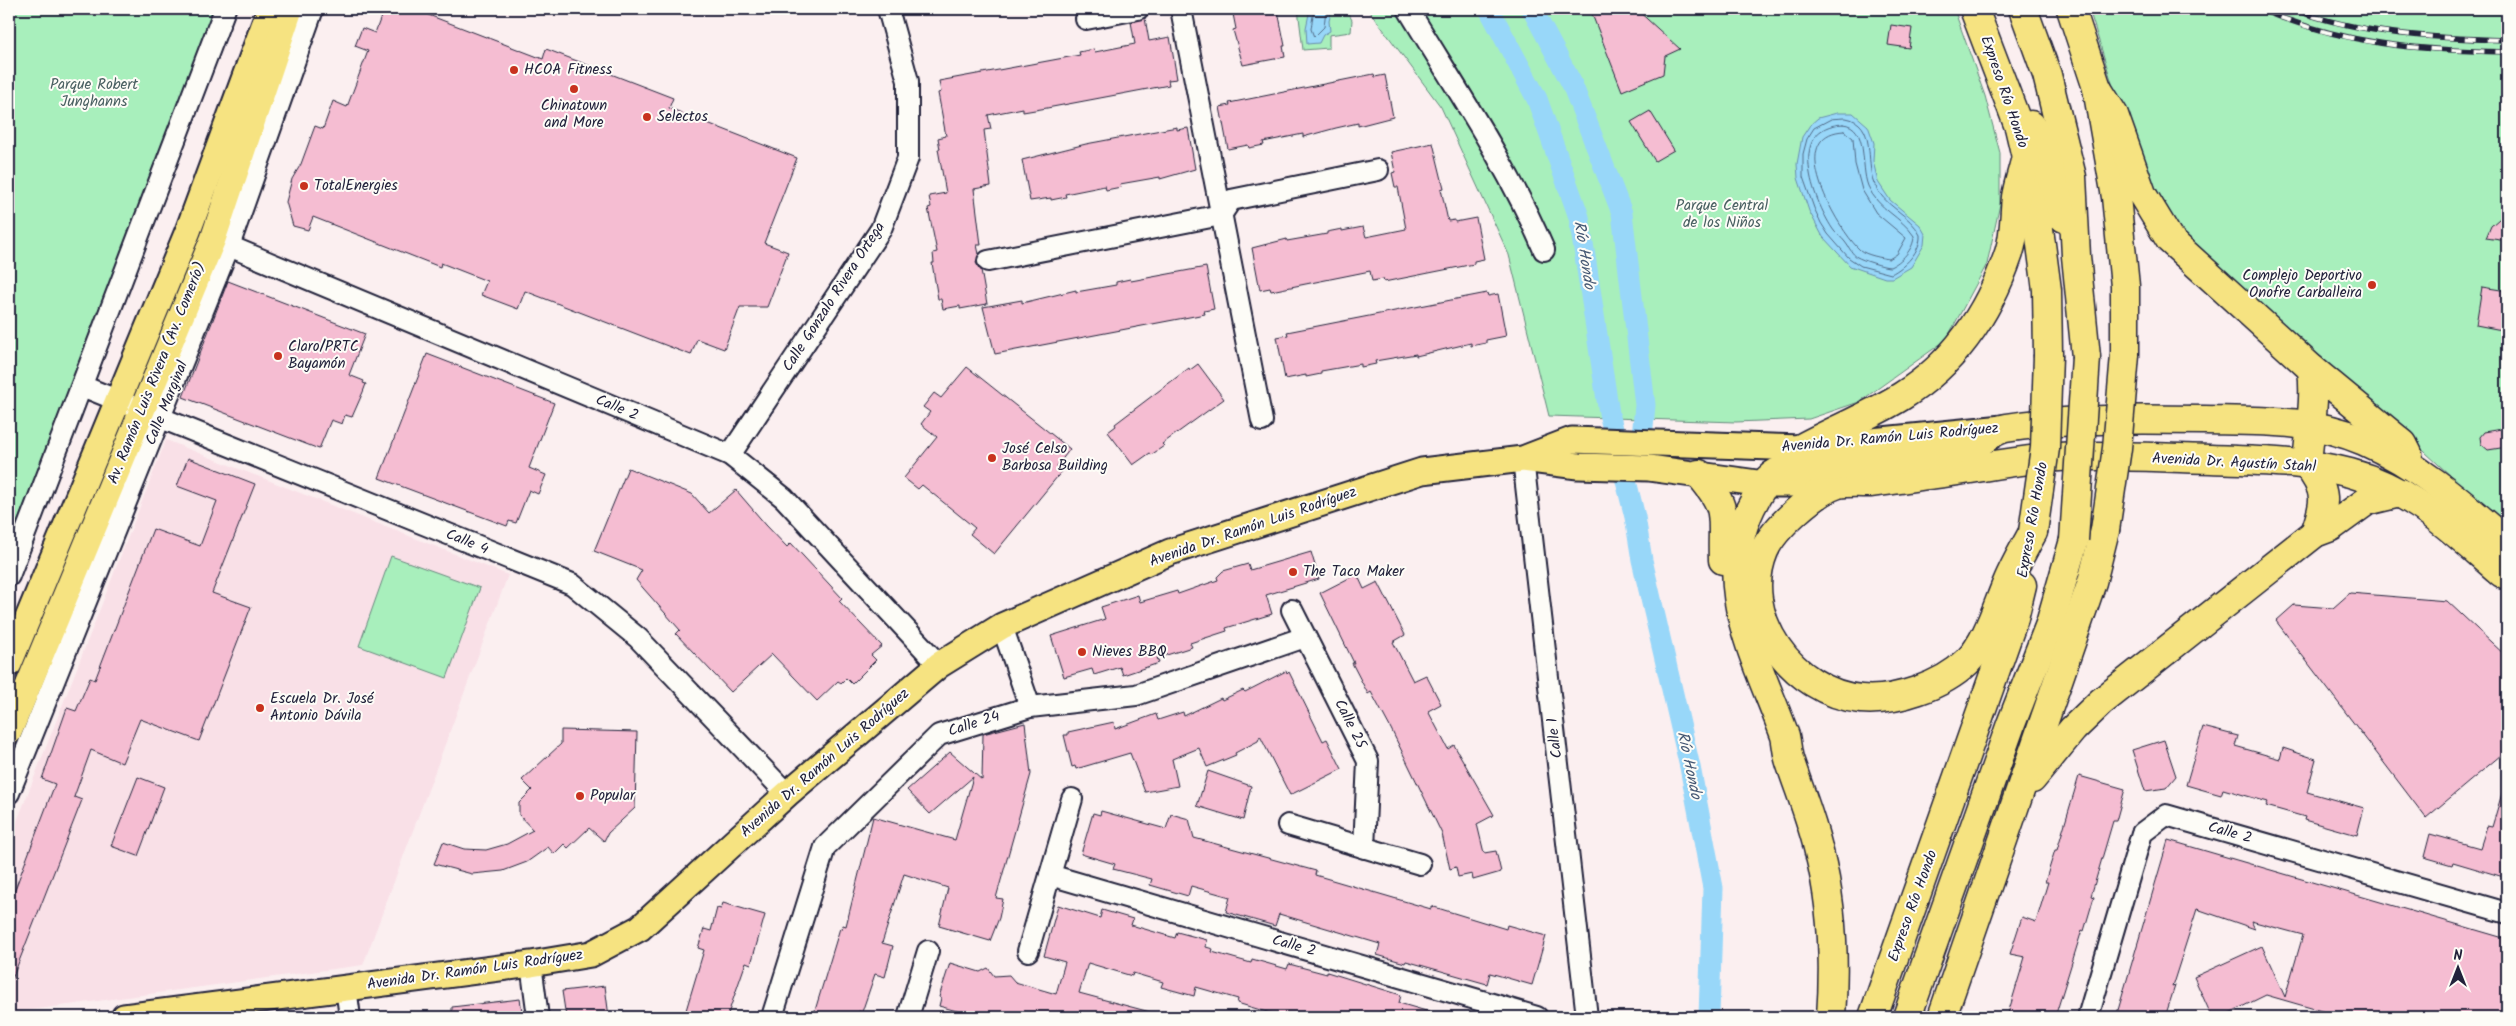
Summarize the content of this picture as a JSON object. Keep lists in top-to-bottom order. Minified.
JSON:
{"streets":{"highway":["Expreso Río Hondo","Avenida Dr. Ramón Luis Rodríguez","Avenida Dr. Agustín Stahl"],"main road":["Av. Ramón Luis Rivera (Av. Comerío)"],"street":["Calle Gonzalo Rivera Ortega","Calle Marginal","Calle 2","Calle 4","Calle 24","Calle 25","Calle 1"]},"crossings":[["Calle Gonzalo Rivera Ortega","Calle 2"],["Av. Ramón Luis Rivera (Av. Comerío)","Calle Marginal"],["Av. Ramón Luis Rivera (Av. Comerío)","Calle 4"],["Calle Marginal","Calle 2"],["Calle Marginal","Calle 4"],["Calle 2","Avenida Dr. Ramón Luis Rodríguez"],["Avenida Dr. Ramón Luis Rodríguez","Avenida Dr. Agustín Stahl"],["Avenida Dr. Ramón Luis Rodríguez","Calle 4"],["Avenida Dr. Ramón Luis Rodríguez","Calle 1"],["Calle 24","Calle 25"]],"water":["Río Hondo"],"parks":["Parque Robert Junghanns","Parque Central de los Niños"],"places":["HCOA Fitness","Chinatown and More","Selectos","TotalEnergies","Complejo Deportivo Onofre Carballeira","Claro/PRTC Bayamón","José Celso Barbosa Building","The Taco Maker","Nieves BBQ","Escuela Dr. José Antonio Dávila","Popular"],"north":"top"}
